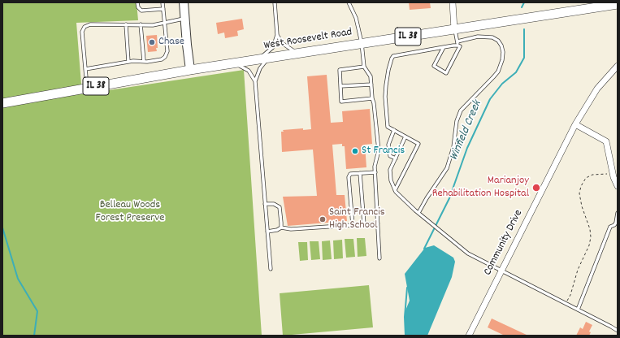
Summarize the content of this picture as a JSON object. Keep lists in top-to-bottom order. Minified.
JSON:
{"streets":{"main road":["IL 38","West Roosevelt Road"],"street":["Community Drive"]},"water":["Winfield Creek"],"parks":["Belleau Woods Forest Preserve"],"places":["Chase","St Francis","Marianjoy Rehabilitation Hospital","Saint Francis High School"]}
